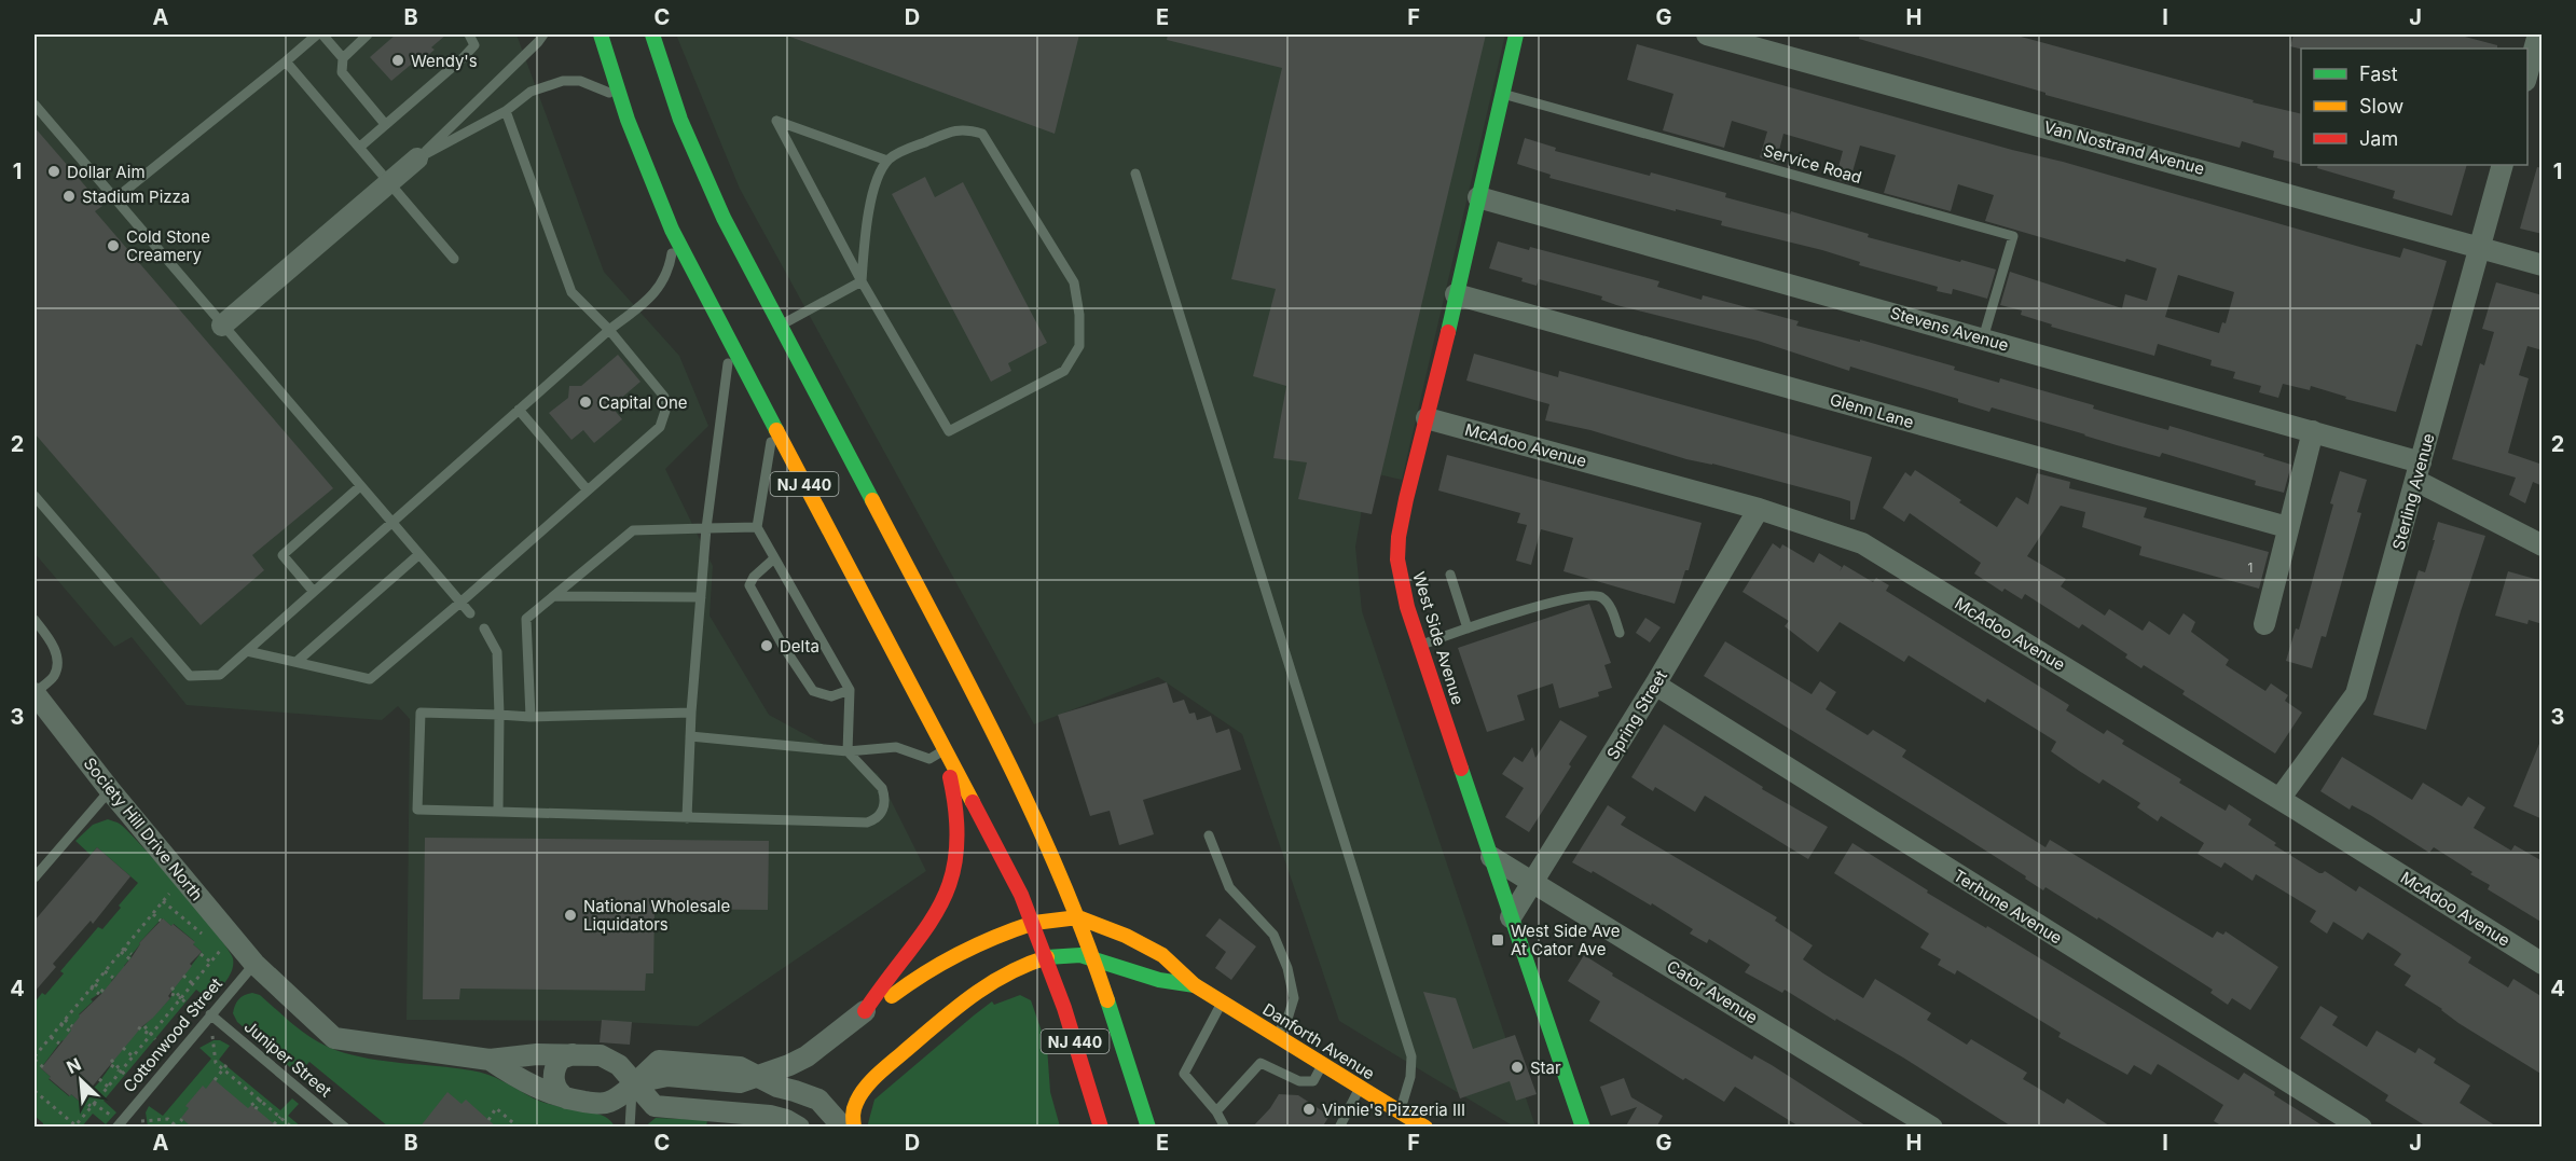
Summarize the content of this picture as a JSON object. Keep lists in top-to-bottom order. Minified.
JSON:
{"streets":{"main road":["NJ 440","West Side Avenue","Danforth Avenue"],"street":["Van Nostrand Avenue","Stevens Avenue","Glenn Lane","McAdoo Avenue","Sterling Avenue","Spring Street","Society Hill Drive North","Terhune Avenue","Cator Avenue"],"lane":["Service Road","Cottonwood Street","Juniper Street"]},"crossings":[["Van Nostrand Avenue","Sterling Avenue"],["Service Road","Stevens Avenue"],["Service Road","West Side Avenue"],["Stevens Avenue","Sterling Avenue"],["Stevens Avenue","West Side Avenue"],["Glenn Lane","West Side Avenue"],["McAdoo Avenue","Sterling Avenue"],["McAdoo Avenue","West Side Avenue"],["McAdoo Avenue","Spring Street"],["NJ 440","Danforth Avenue"],["West Side Avenue","Spring Street"],["West Side Avenue","Cator Avenue"],["Spring Street","Terhune Avenue"],["Spring Street","Cator Avenue"],["Society Hill Drive North","Cottonwood Street"],["Cottonwood Street","Juniper Street"]],"places":{"other":["Wendy's","Dollar Aim","Stadium Pizza","Cold Stone Creamery","Capital One","Delta","National Wholesale Liquidators","Star","Vinnie's Pizzeria III"],"transit":["West Side Ave At Cator Ave"]},"house_numbers":["1"],"legend":["Fast","Slow","Jam"],"north":"top left","grid":{"columns":["A","B","C","D","E","F","G","H","I","J"],"rows":["1","2","3","4"]}}
